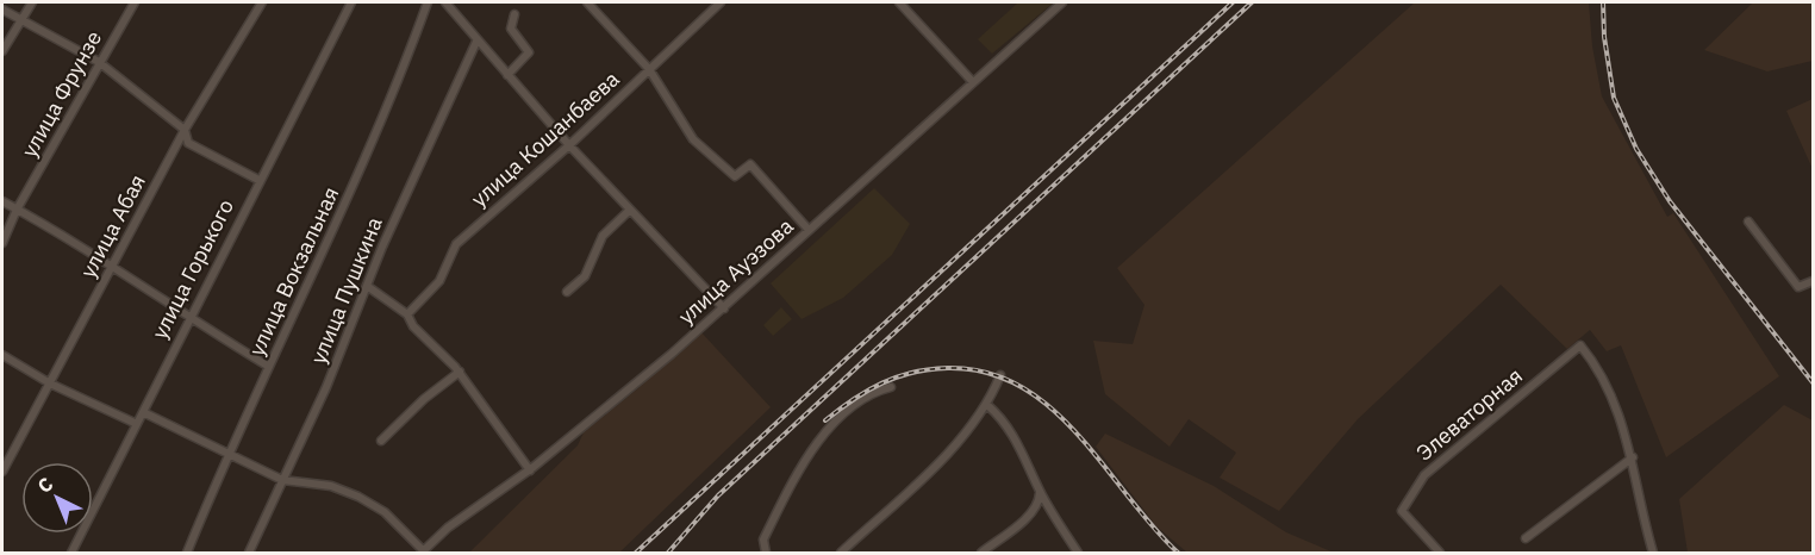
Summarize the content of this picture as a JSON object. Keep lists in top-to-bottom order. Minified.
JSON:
{"streets":{"street":["улица Фрунзе","улица Кошанбаева","улица Абая","улица Горького","улица Вокзальная","улица Ауэзова","улица Пушкина","Элеваторная"]},"north":"top left"}
